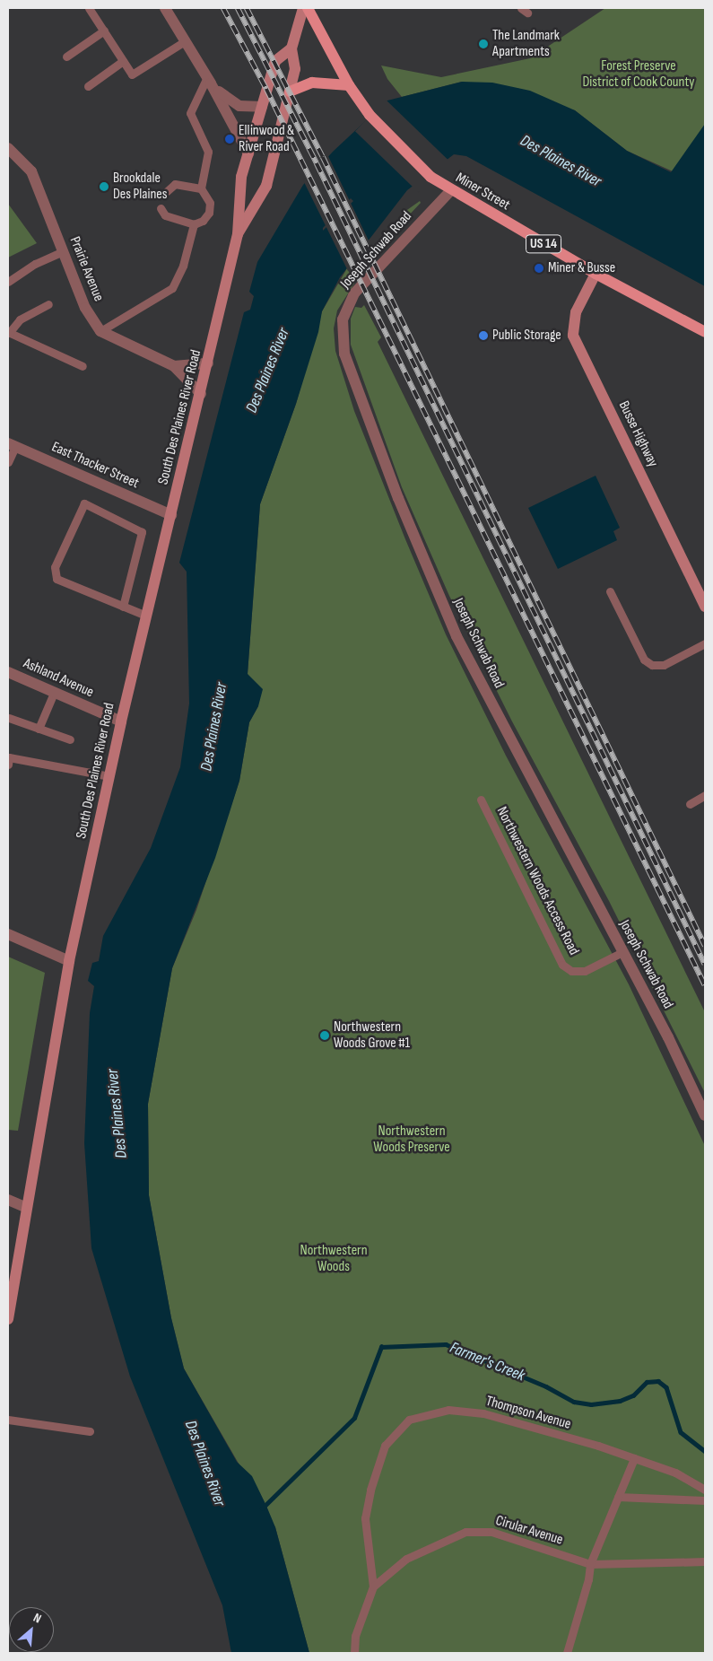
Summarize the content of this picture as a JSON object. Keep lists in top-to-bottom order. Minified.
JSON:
{"streets":{"main road":["Miner Street","US 14","South Des Plaines River Road","Busse Highway"],"street":["Joseph Schwab Road","Prairie Avenue","East Thacker Street","Ashland Avenue"],"lane":["Northwestern Woods Access Road","Thompson Avenue","Cirular Avenue"]},"crossings":[["Miner Street","Joseph Schwab Road"],["Miner Street","Busse Highway"],["Joseph Schwab Road","Northwestern Woods Access Road"],["South Des Plaines River Road","East Thacker Street"],["South Des Plaines River Road","Ashland Avenue"],["Thompson Avenue","Cirular Avenue"]],"water":["Des Plaines River","Farmer's Creek"],"parks":["Forest Preserve District of Cook County","Northwestern Woods Preserve","Northwestern Woods"],"places":["The Landmark Apartments","Ellinwood & River Road","Brookdale Des Plaines","Miner & Busse","Public Storage","Northwestern Woods Grove #1"],"north":"top right"}
